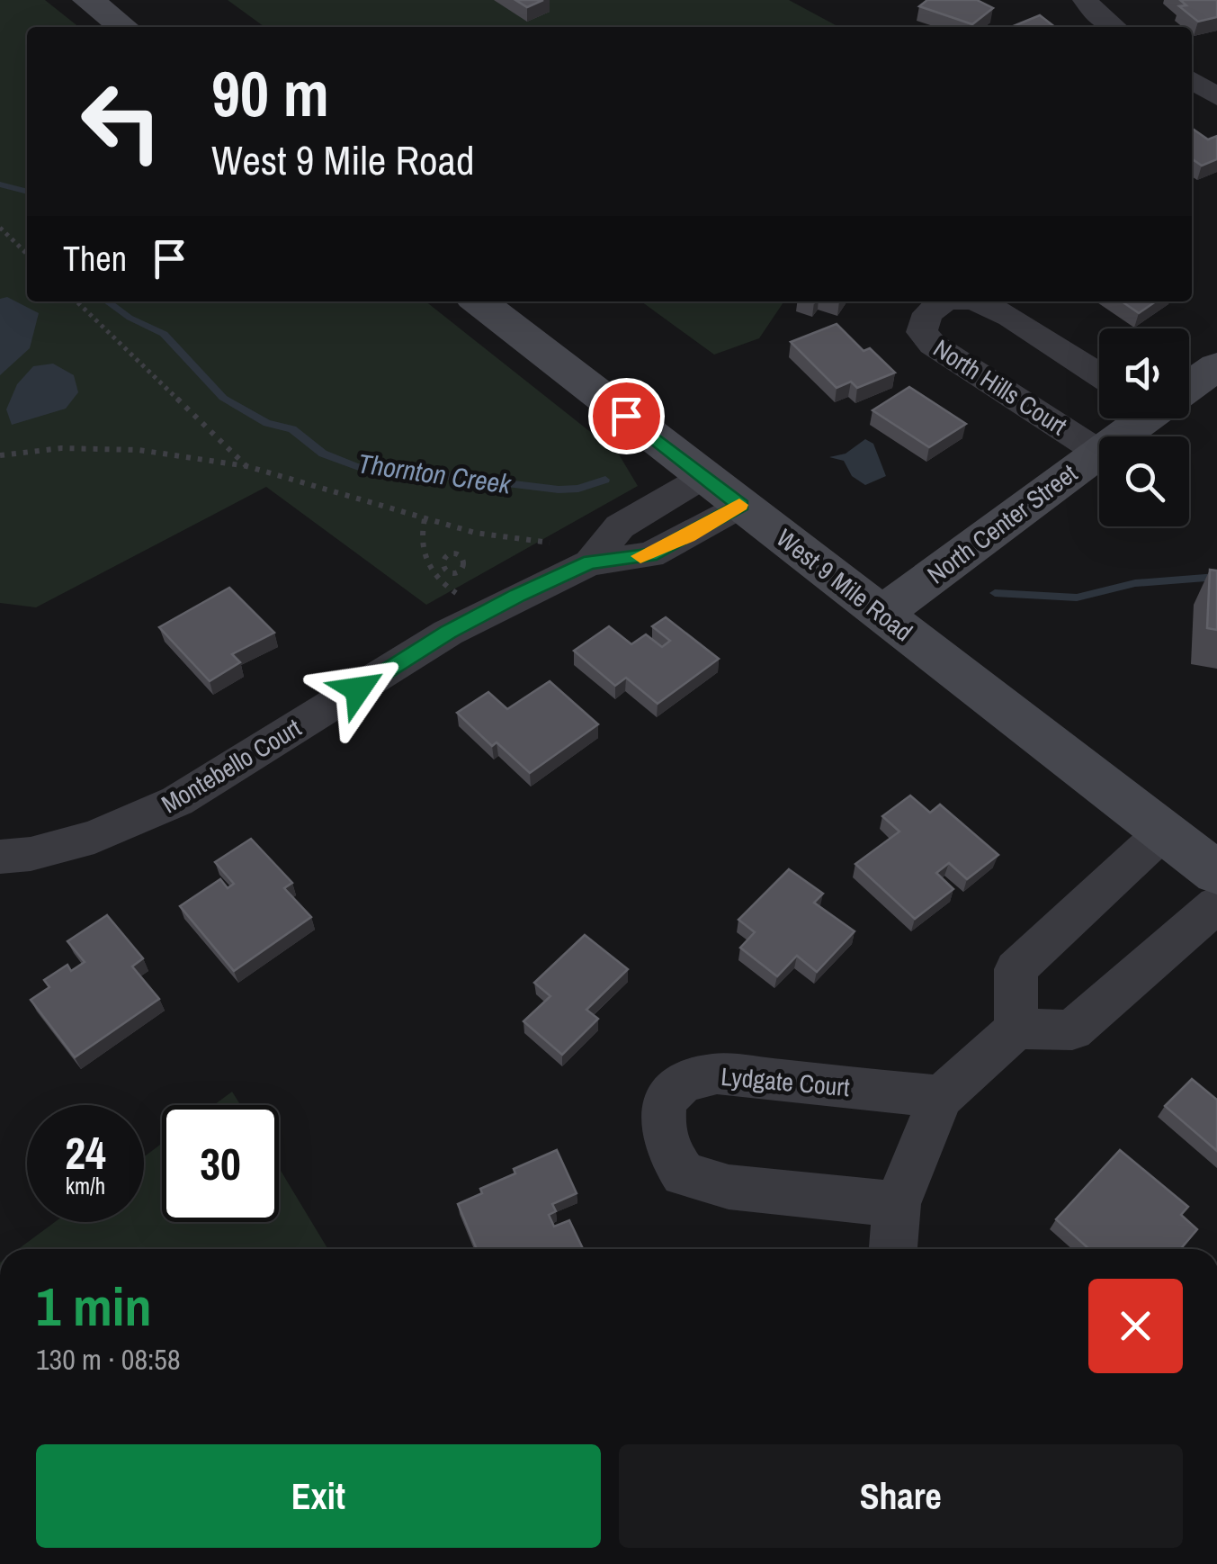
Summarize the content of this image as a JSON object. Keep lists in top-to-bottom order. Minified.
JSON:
{"streets":{"street":["North Hills Court","North Center Street","West 9 Mile Road","Montebello Court","Lydgate Court"]},"crossings":[["North Hills Court","North Center Street"],["North Center Street","West 9 Mile Road"],["West 9 Mile Road","Montebello Court"]],"water":["Thornton Creek"],"page":{"turn":["90 m","West 9 Mile Road"],"then":"Then","speed":"24 km/h","limit":"30","heading":["1 min","130 m · 08:58"],"buttons":["Exit","Share"]}}
